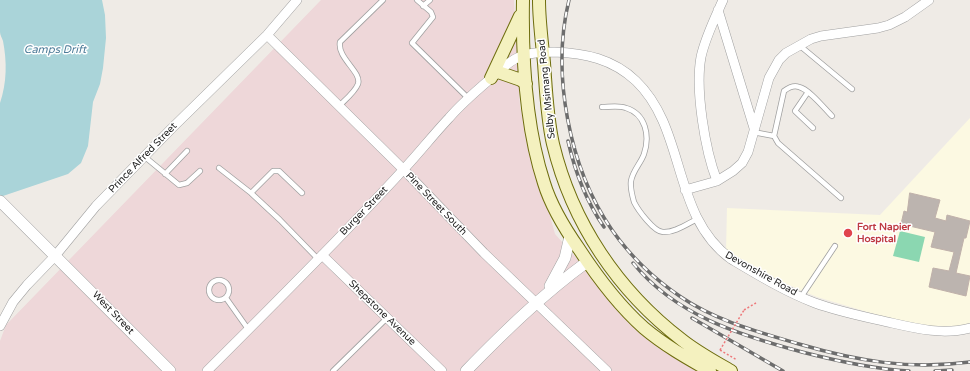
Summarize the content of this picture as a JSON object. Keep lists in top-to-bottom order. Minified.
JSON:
{"streets":{"main road":["Selby Msimang Road"],"street":["Prince Alfred Street","Pine Street South","Burger Street","Devonshire Road","West Street","Shepstone Avenue"]},"crossings":[["Selby Msimang Road","Burger Street"],["Selby Msimang Road","Devonshire Road"],["Prince Alfred Street","Pine Street South"],["Prince Alfred Street","West Street"],["Pine Street South","Burger Street"],["Burger Street","Devonshire Road"],["Burger Street","Shepstone Avenue"]],"water":["Camps Drift"],"places":["Fort Napier Hospital"]}
